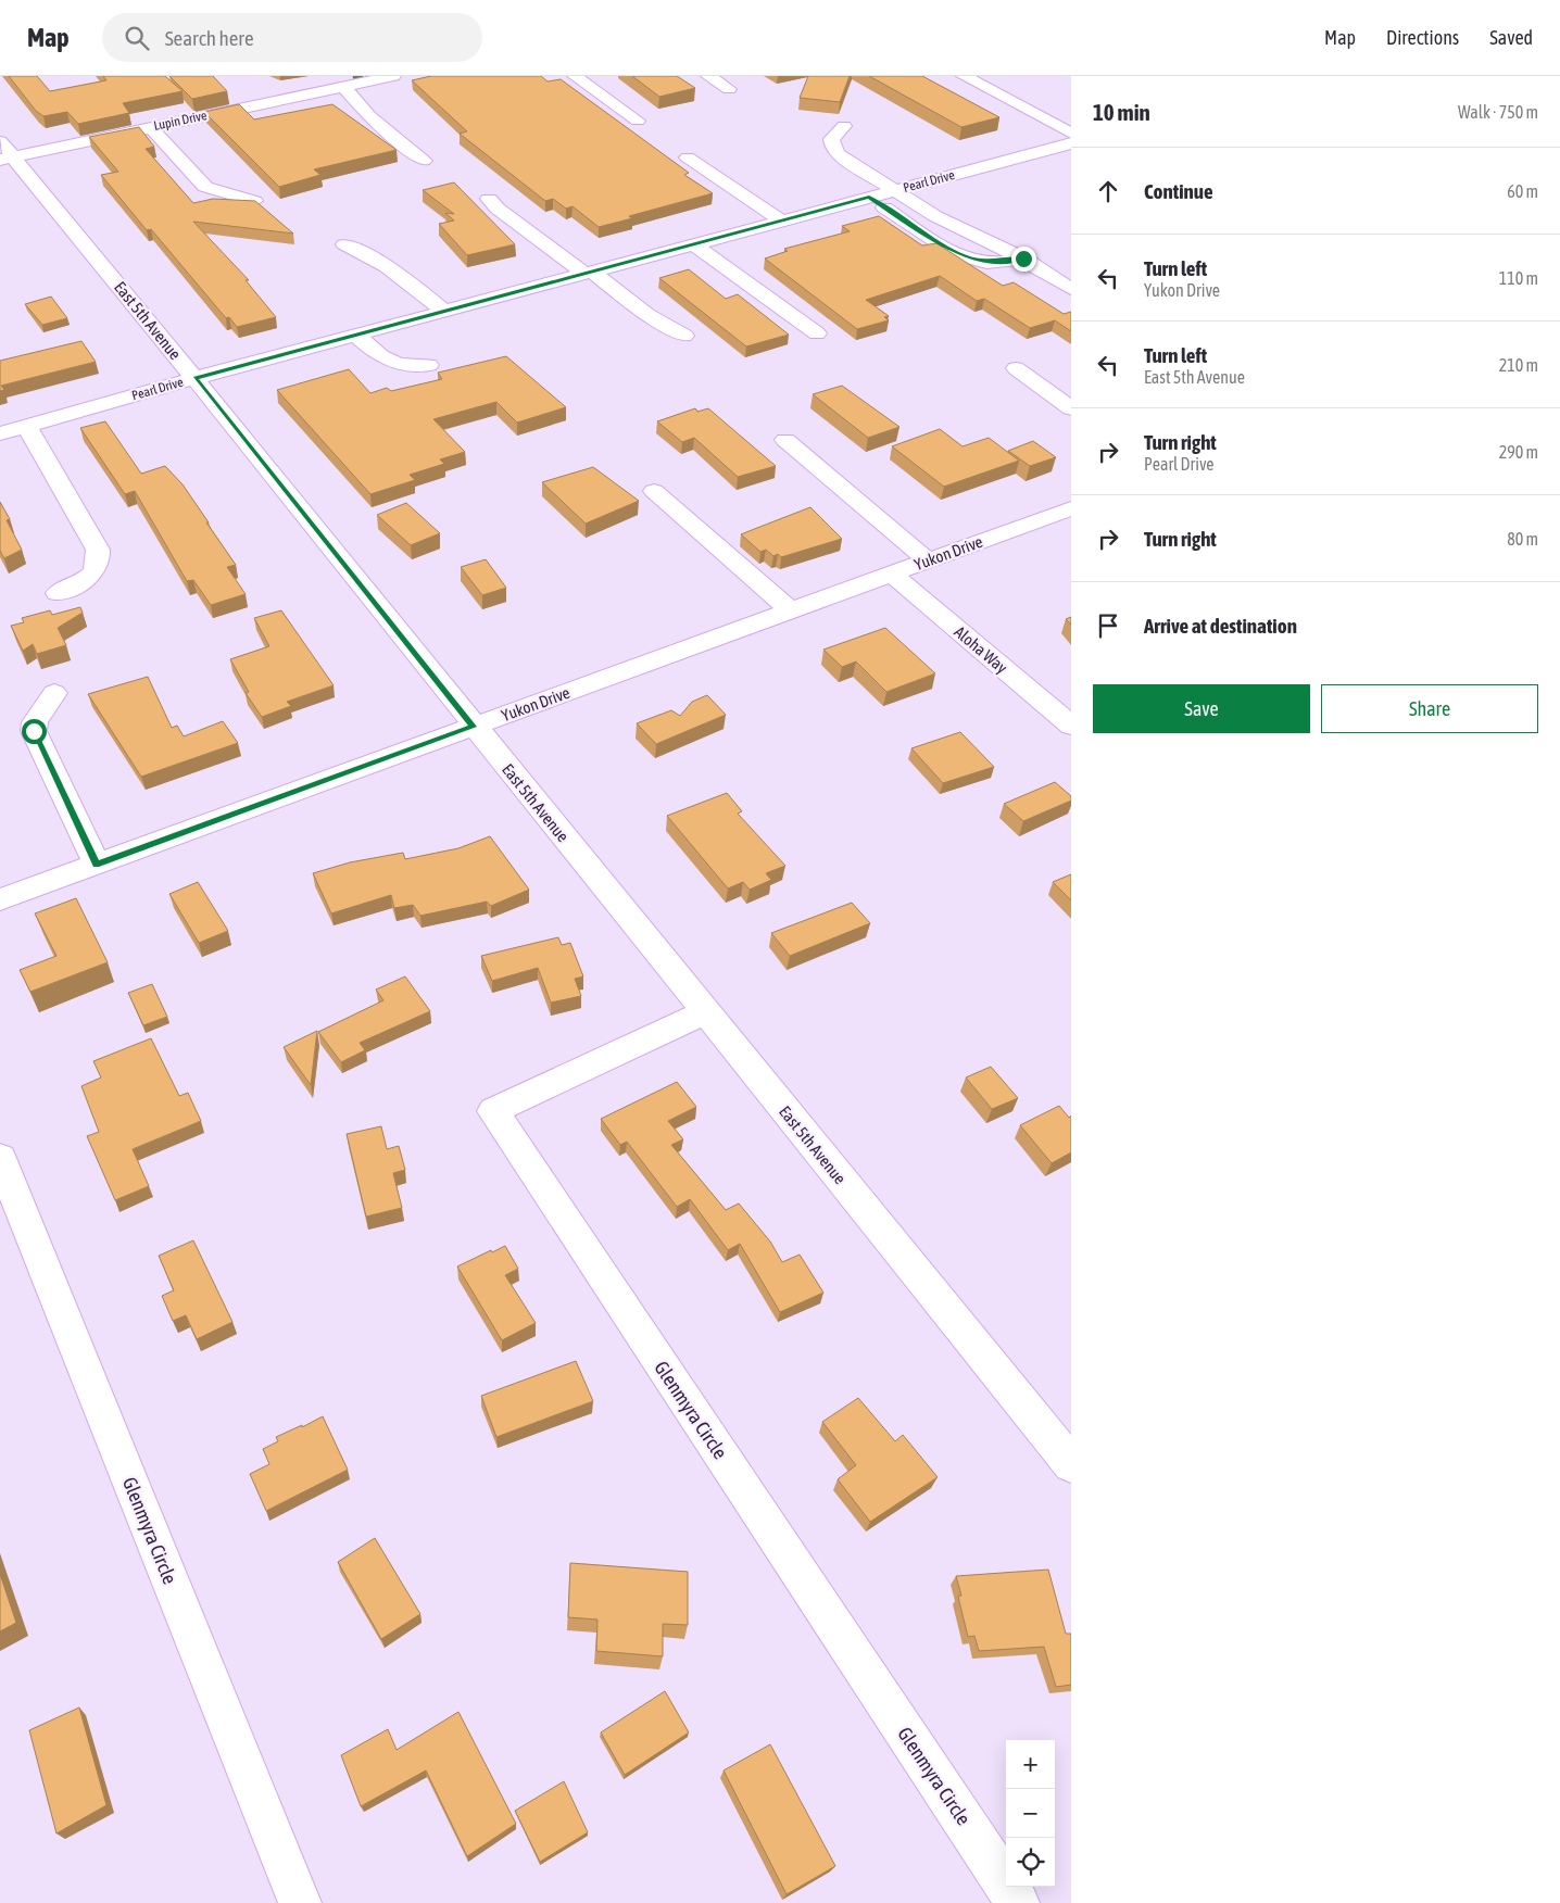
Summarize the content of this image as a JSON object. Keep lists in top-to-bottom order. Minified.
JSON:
{"streets":{"street":["Lupin Drive","Pearl Drive","East 5th Avenue","Yukon Drive","Aloha Way","Glenmyra Circle"]},"crossings":[["Lupin Drive","East 5th Avenue"],["Pearl Drive","East 5th Avenue"],["East 5th Avenue","Yukon Drive"],["East 5th Avenue","Glenmyra Circle"],["Yukon Drive","Aloha Way"]],"page":{"header":"Map","search":"Search here","nav":["Map","Directions","Saved"],"heading":["10 min","Walk · 750 m"],"list":[["Continue","60 m"],["Turn left","Yukon Drive","110 m"],["Turn left","East 5th Avenue","210 m"],["Turn right","Pearl Drive","290 m"],["Turn right","80 m"],"Arrive at destination"],"buttons":["Save","Share"],"map_buttons":["+","−"]}}
